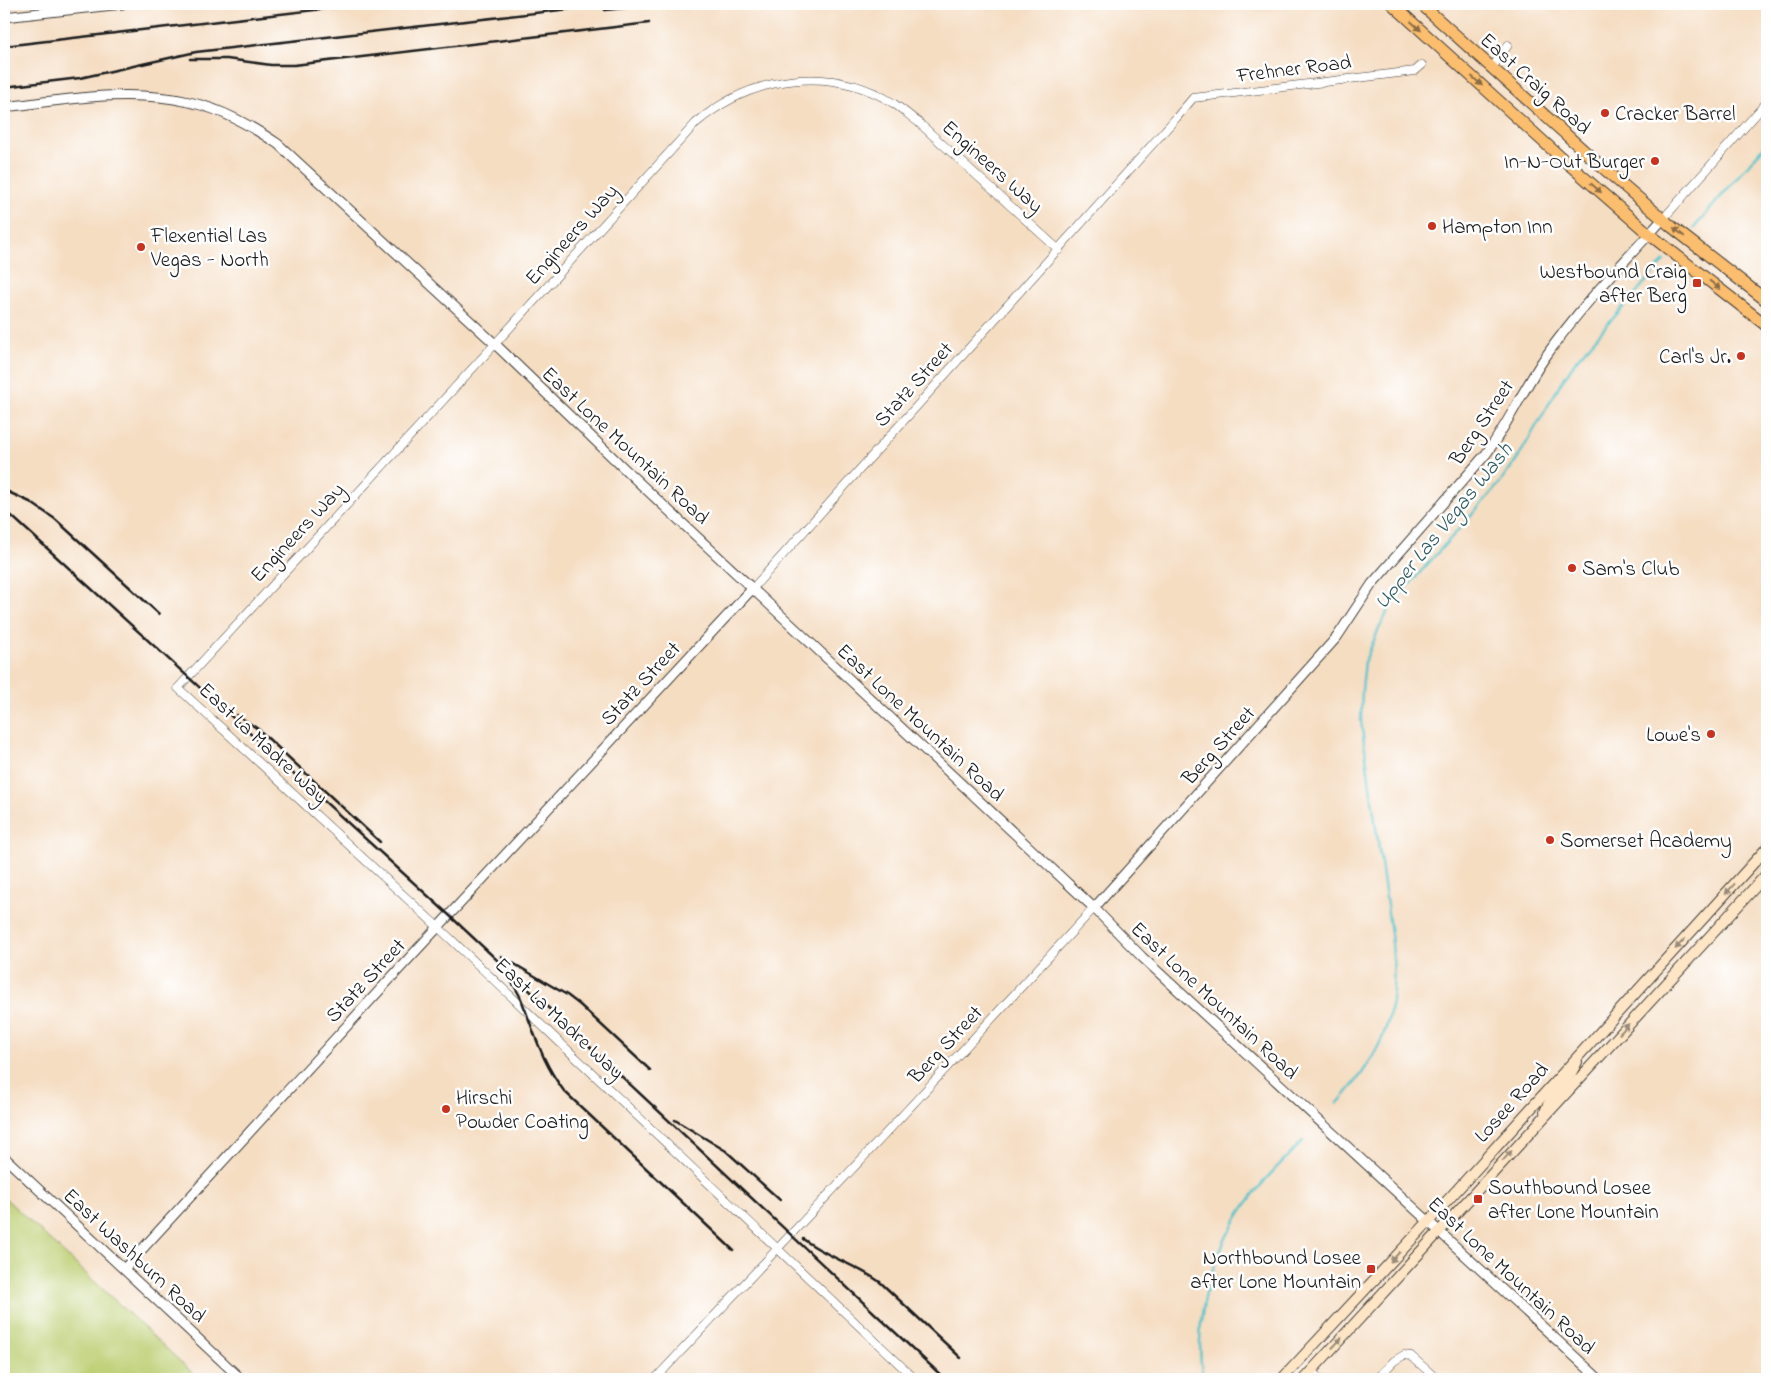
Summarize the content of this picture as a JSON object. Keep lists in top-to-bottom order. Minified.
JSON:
{"streets":{"main road":["East Craig Road","Losee Road"],"street":["Frehner Road","Engineers Way","Statz Street","Berg Street","East Lone Mountain Road","East La Madre Way","East Washburn Road"]},"crossings":[["Frehner Road","Statz Street"],["East Craig Road","Berg Street"],["Engineers Way","Statz Street"],["Engineers Way","East Lone Mountain Road"],["Engineers Way","East La Madre Way"],["Statz Street","East Lone Mountain Road"],["Statz Street","East La Madre Way"],["Statz Street","East Washburn Road"],["Berg Street","East Lone Mountain Road"],["Berg Street","East La Madre Way"],["East Lone Mountain Road","Losee Road"]],"water":["Upper Las Vegas Wash"],"places":{"other":["Cracker Barrel","In-N-Out Burger","Hampton Inn","Flexential Las Vegas - North","Carl's Jr.","Sam's Club","Lowe's","Somerset Academy","Hirschi Powder Coating"],"transit":["Westbound Craig after Berg","Southbound Losee after Lone Mountain","Northbound Losee after Lone Mountain"]}}
